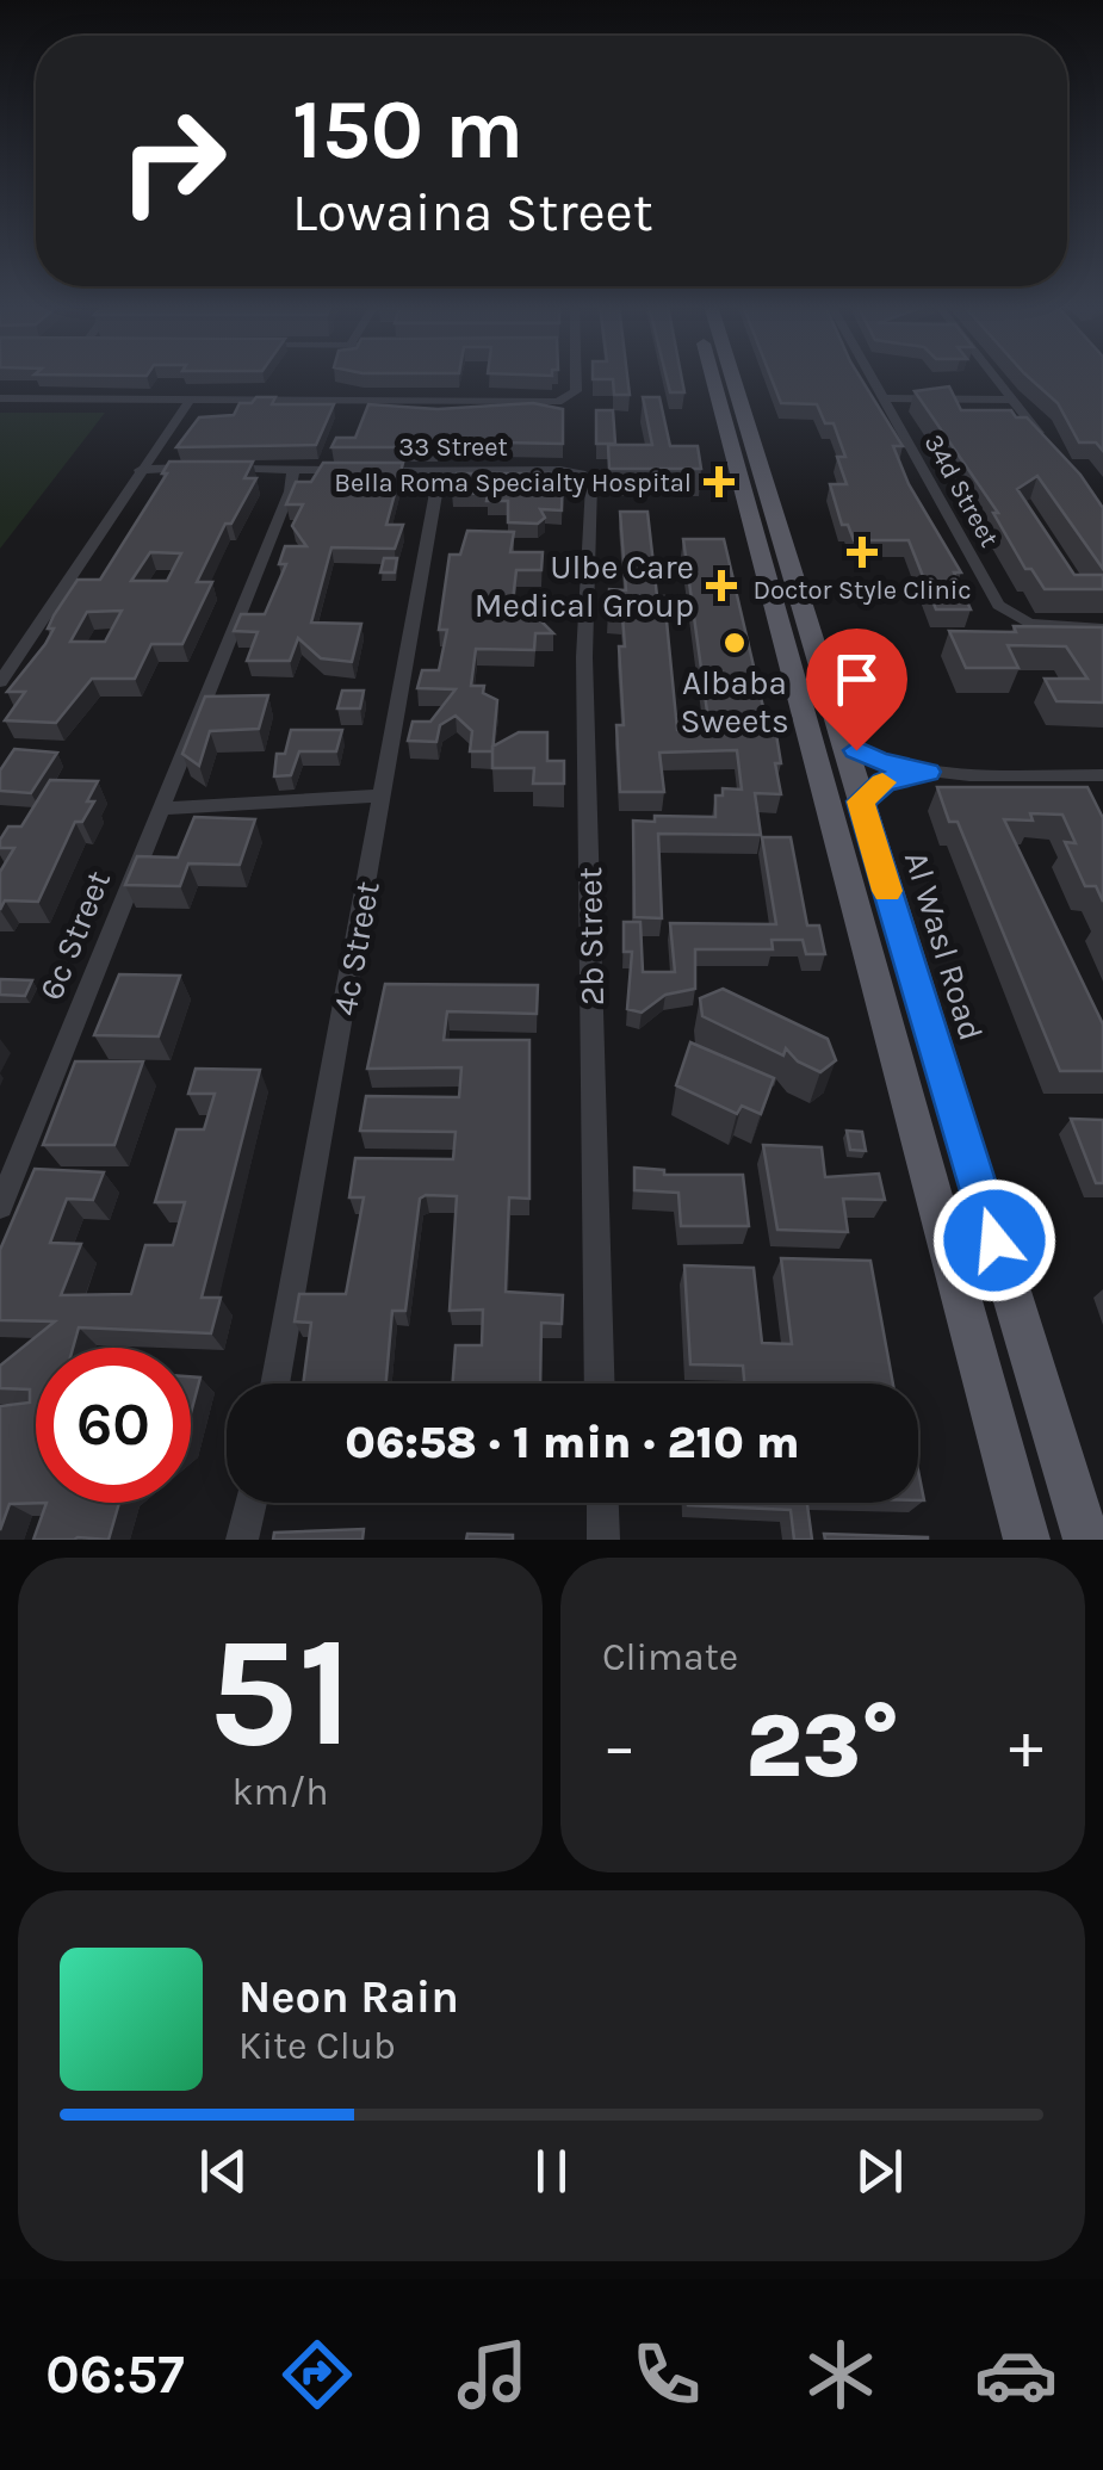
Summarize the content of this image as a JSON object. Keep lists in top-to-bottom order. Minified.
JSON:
{"streets":{"main road":["Al Wasl Road"],"street":["33 Street","34d Street","6c Street","2b Street","4c Street"]},"crossings":[["33 Street","6c Street"],["33 Street","2b Street"],["33 Street","4c Street"]],"places":{"health":["Bella Roma Specialty Hospital","Doctor Style Clinic","Ulbe Care Medical Group"],"other":["Albaba Sweets"]},"page":{"turn":["150 m","Lowaina Street"],"limit":"60","trip":"06:58 · 1 min · 210 m","tile":[["51","km/h"],"Climate"],"heat":["−","23°","+"],"song":["Neon Rain","Kite Club"],"tabs":"06:57"}}
